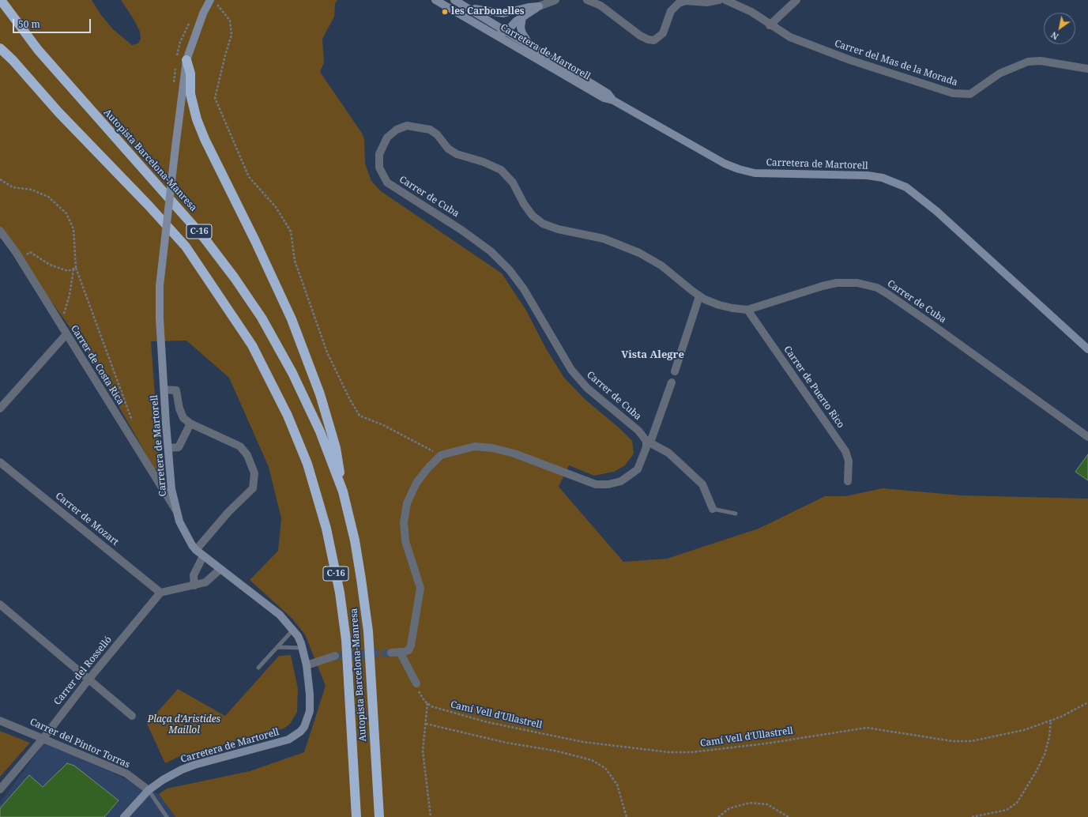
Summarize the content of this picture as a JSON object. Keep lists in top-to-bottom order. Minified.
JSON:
{"streets":{"highway":["Autopista Barcelona-Manresa","C-16"],"main road":["Carretera de Martorell"],"street":["Carrer del Mas de la Morada","Carrer de Cuba","Carrer de Costa Rica","Carrer de Puerto Rico","Carrer de Mozart","Carrer del Rosselló","Carrer del Pintor Torras"],"path":["Camí Vell d'Ullastrell"]},"crossings":[["Carretera de Martorell","Carrer de Costa Rica"],["Carretera de Martorell","Carrer del Pintor Torras"],["Autopista Barcelona-Manresa","C-16"],["Carrer de Cuba","Carrer de Puerto Rico"],["Carrer de Mozart","Carrer del Rosselló"],["Carrer del Rosselló","Carrer del Pintor Torras"]],"districts":["Vista Alegre"],"parks":["Plaça d'Aristides Maillol"],"places":["les Carbonelles"],"scale_bar":"50 m","north":"bottom left"}
